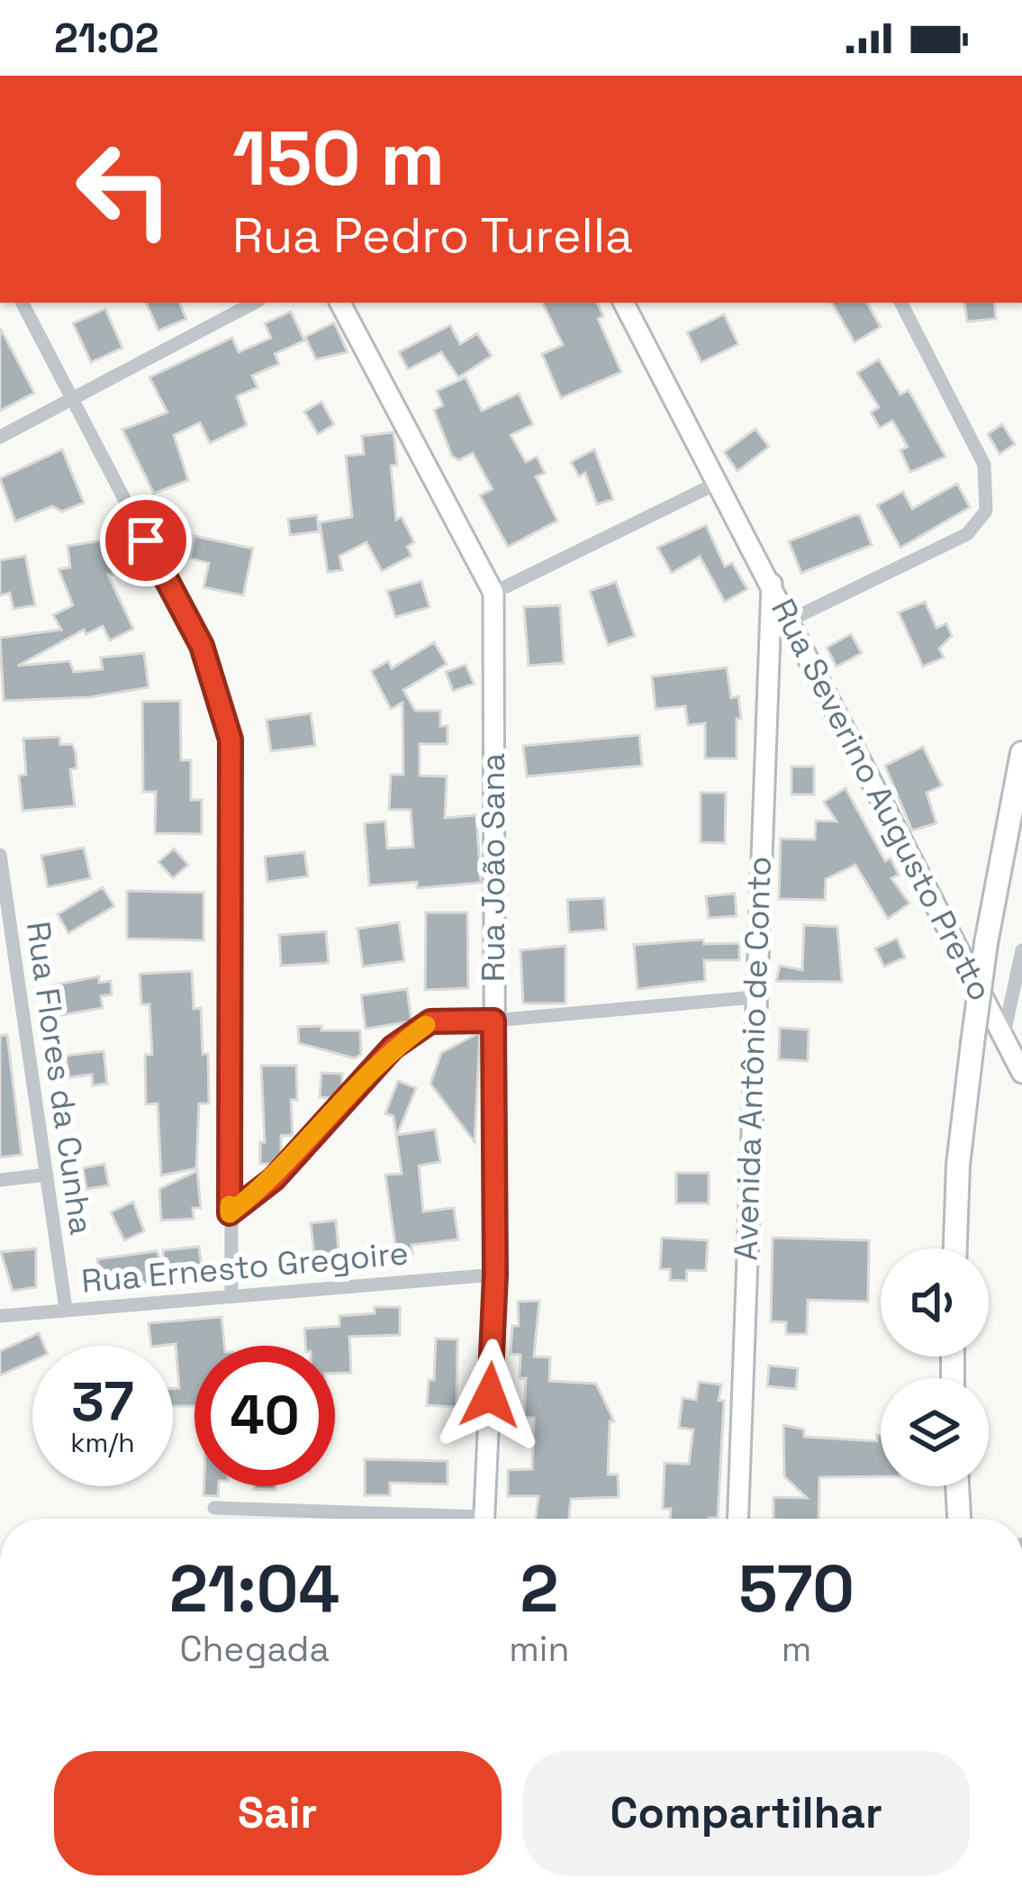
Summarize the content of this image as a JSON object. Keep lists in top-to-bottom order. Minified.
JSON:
{"streets":{"street":["Rua Severino Augusto Pretto","Rua João Sana","Avenida Antônio de Conto","Rua Flores da Cunha","Rua Ernesto Gregoire"]},"crossings":[["Rua Severino Augusto Pretto","Avenida Antônio de Conto"],["Rua João Sana","Rua Ernesto Gregoire"],["Rua Flores da Cunha","Rua Ernesto Gregoire"]],"page":{"status":"21:02","turn":["150 m","Rua Pedro Turella"],"speed":"37 km/h","limit":"40","eta":["21:04","Chegada","2","min","570","m"],"buttons":["Sair","Compartilhar"]}}
